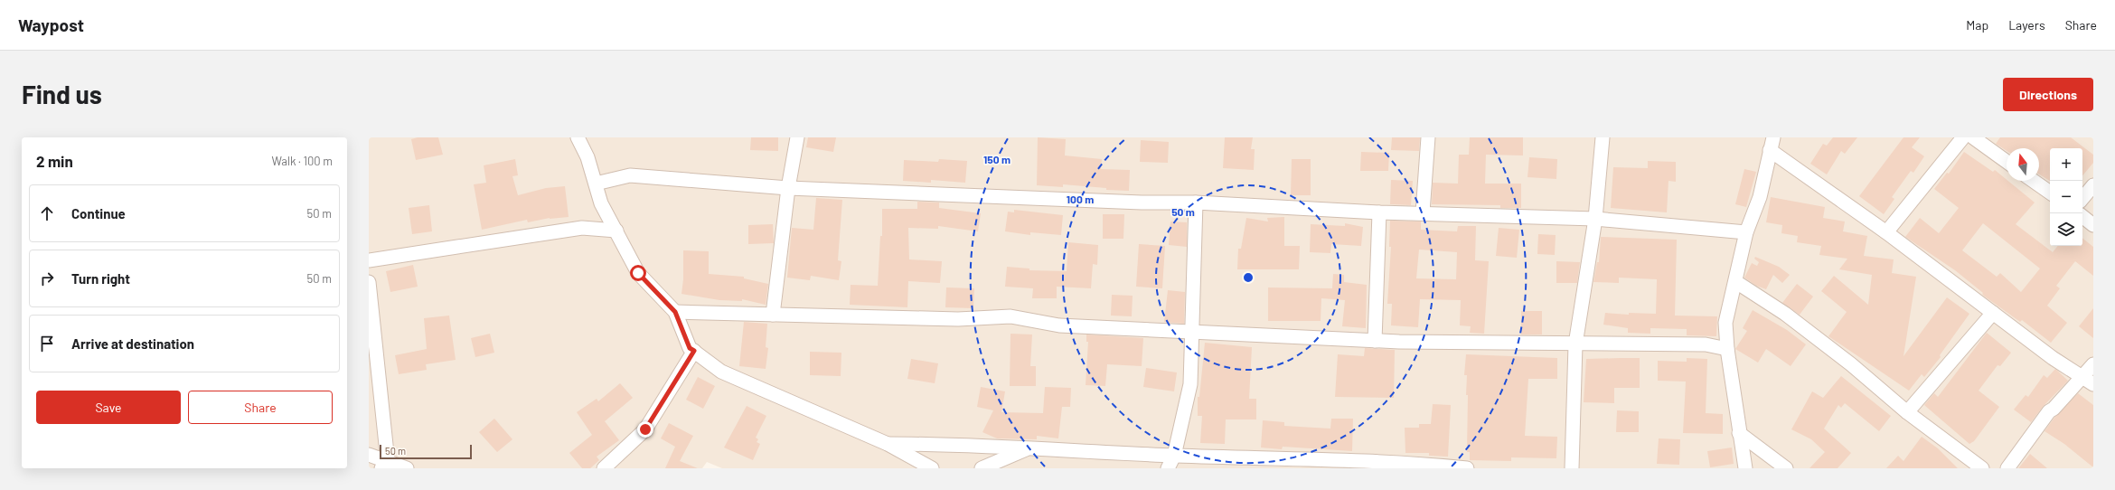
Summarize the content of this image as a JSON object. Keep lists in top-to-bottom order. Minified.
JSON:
{"scale_bar":"50 m","north":"top","page":{"header":"Waypost","nav":["Map","Layers","Share"],"buttons":["Directions",["Save","Share"]],"title":"Find us","heading":["2 min","Walk · 100 m"],"map_buttons":["+","−"],"list":[["Continue","50 m"],["Turn right","50 m"],"Arrive at destination"],"scale":"50 m"},"rings":["150 m","100 m","50 m"]}
